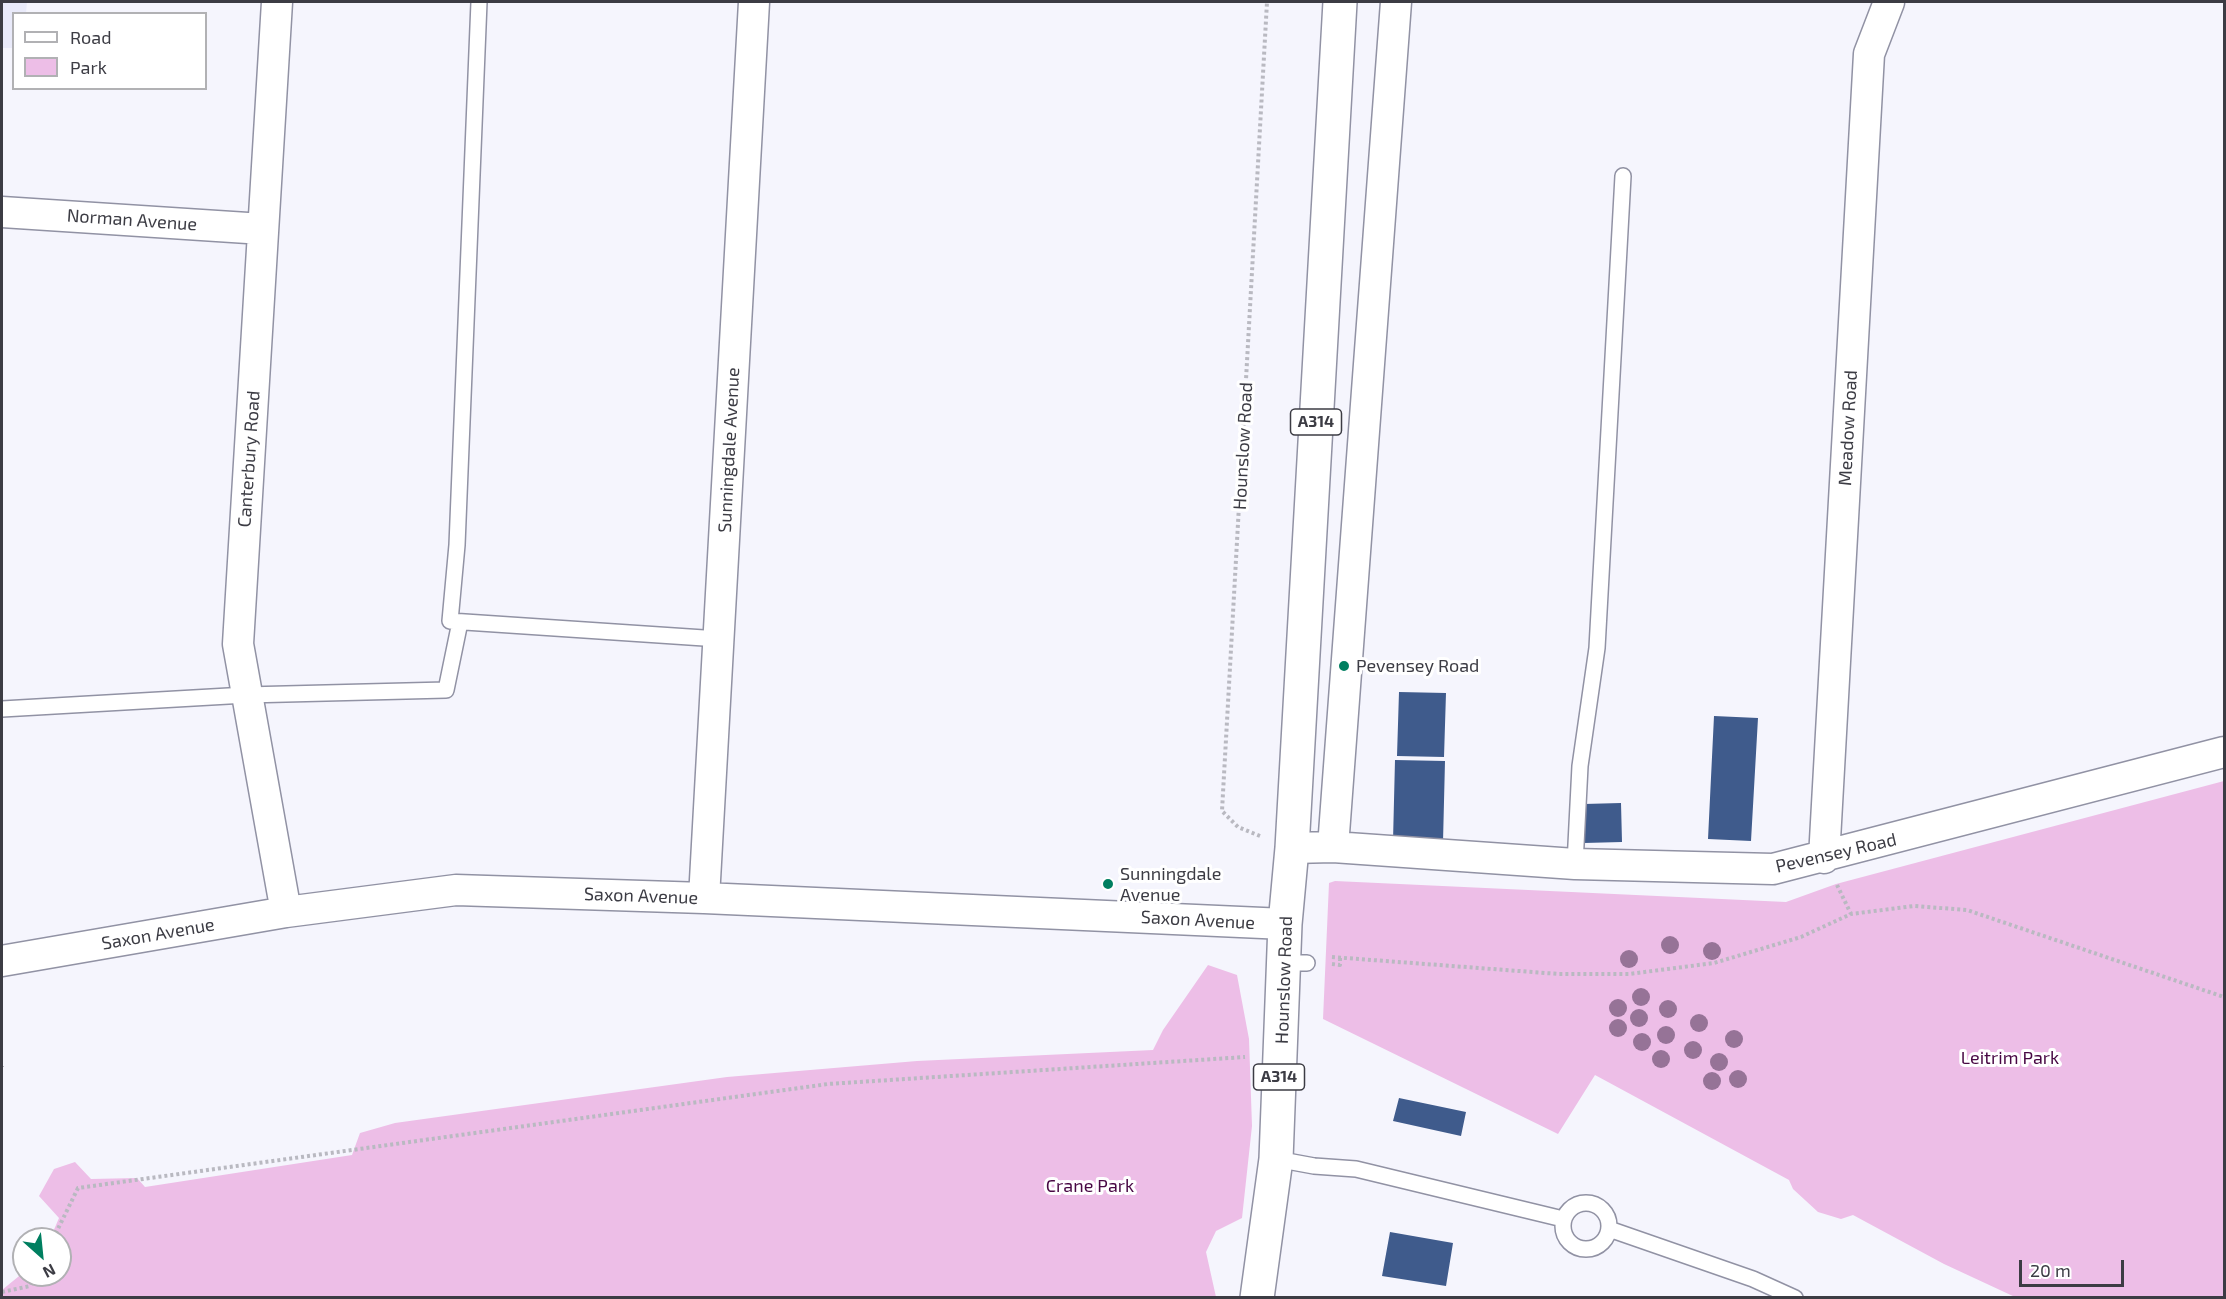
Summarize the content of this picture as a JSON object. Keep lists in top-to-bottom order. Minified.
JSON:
{"streets":{"main road":["A314","Hounslow Road"],"street":["Norman Avenue","Meadow Road","Sunningdale Avenue","Canterbury Road","Pevensey Road","Saxon Avenue"]},"crossings":[["Norman Avenue","Canterbury Road"],["Meadow Road","Pevensey Road"],["Hounslow Road","Pevensey Road"],["Hounslow Road","Saxon Avenue"],["Sunningdale Avenue","Saxon Avenue"],["Canterbury Road","Saxon Avenue"]],"parks":["Leitrim Park","Crane Park"],"places":["Pevensey Road","Sunningdale Avenue"],"legend":["Road","Park"],"scale_bar":"20 m","north":"bottom right"}
